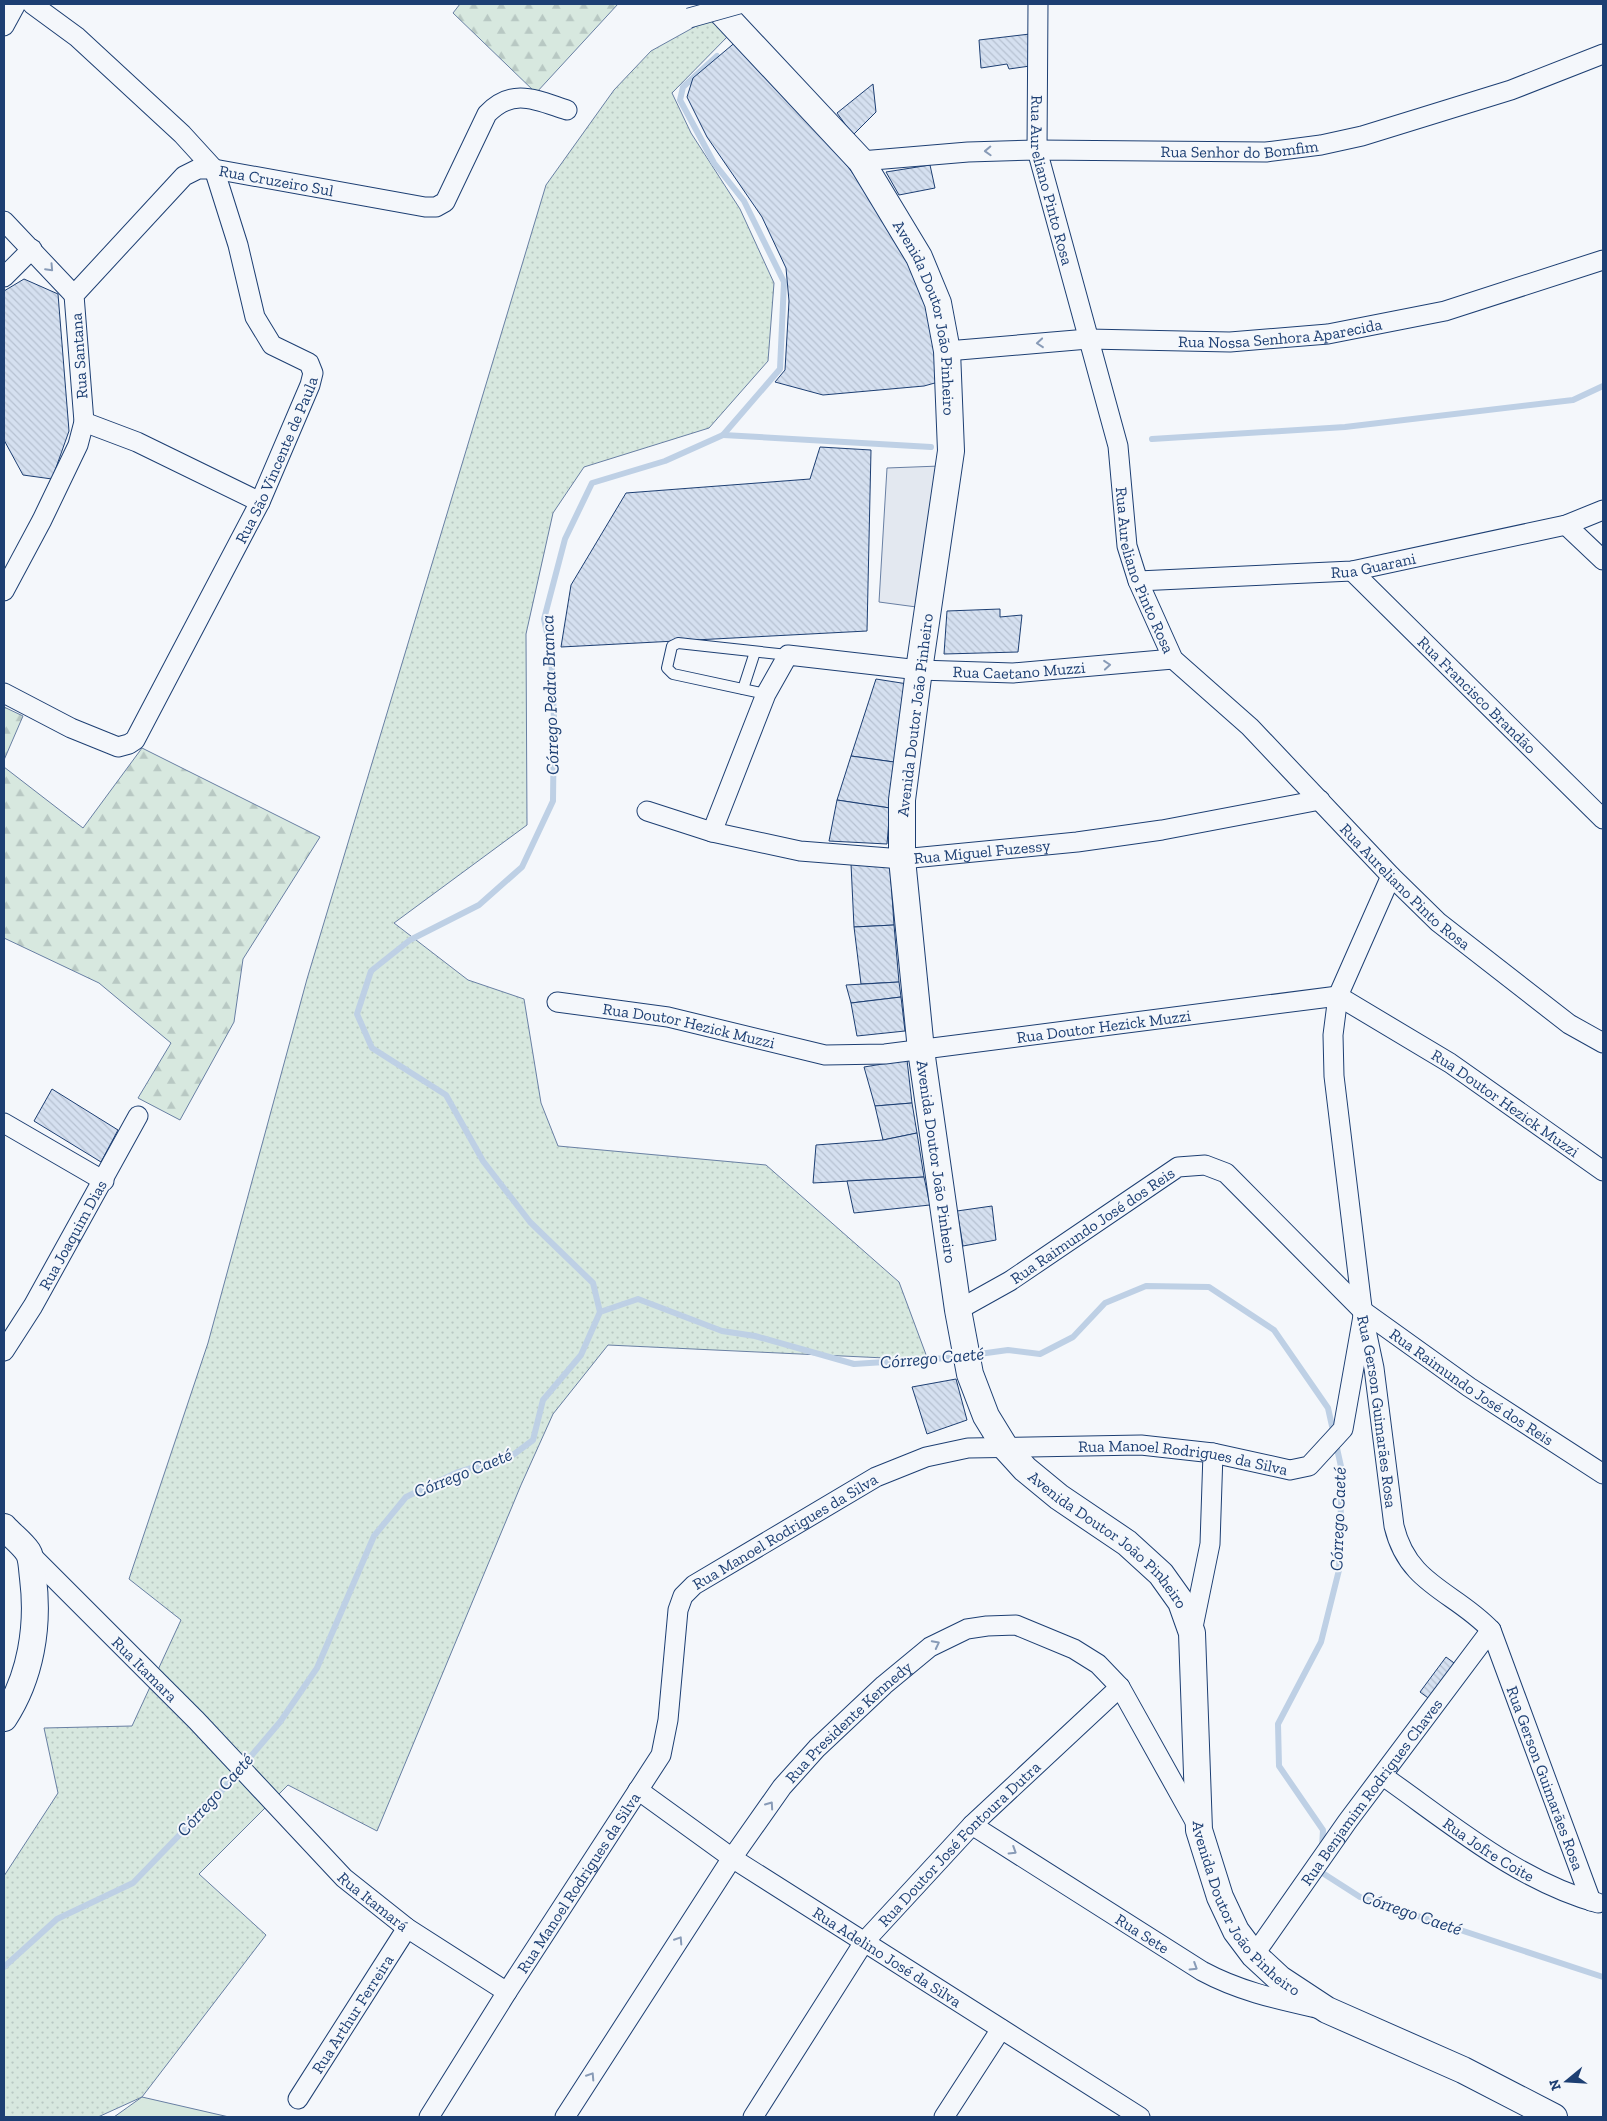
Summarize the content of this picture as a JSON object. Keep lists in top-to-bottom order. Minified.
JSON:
{"streets":{"main road":["Avenida Doutor João Pinheiro"],"street":["Rua Senhor do Bomfim","Rua Aureliano Pinto Rosa","Rua Cruzeiro Sul","Rua Nossa Senhora Aparecida","Rua Santana","Rua São Vincente de Paula","Rua Guarani","Rua Caetano Muzzi","Rua Francisco Brandão","Rua Miguel Fuzessy","Rua Doutor Hezick Muzzi","Rua Raimundo José dos Reis","Rua Joaquim Dias","Rua Gerson Guimarães Rosa","Rua Manoel Rodrigues da Silva","Rua Itamara","Rua Presidente Kennedy","Rua Benjamim Rodrigues Chaves","Rua Doutor José Fontoura Dutra","Rua Jofre Coite","Rua Itamará","Rua Sete","Rua Adelino José da Silva","Rua Arthur Ferreira"]},"crossings":[["Rua Senhor do Bomfim","Rua Aureliano Pinto Rosa"],["Rua Senhor do Bomfim","Avenida Doutor João Pinheiro"],["Rua Aureliano Pinto Rosa","Rua Nossa Senhora Aparecida"],["Rua Aureliano Pinto Rosa","Rua Guarani"],["Rua Aureliano Pinto Rosa","Rua Caetano Muzzi"],["Rua Aureliano Pinto Rosa","Rua Miguel Fuzessy"],["Rua Aureliano Pinto Rosa","Rua Gerson Guimarães Rosa"],["Rua Cruzeiro Sul","Rua Santana"],["Rua Cruzeiro Sul","Rua São Vincente de Paula"],["Avenida Doutor João Pinheiro","Rua Nossa Senhora Aparecida"],["Avenida Doutor João Pinheiro","Rua Caetano Muzzi"],["Avenida Doutor João Pinheiro","Rua Miguel Fuzessy"],["Avenida Doutor João Pinheiro","Rua Doutor Hezick Muzzi"],["Avenida Doutor João Pinheiro","Rua Raimundo José dos Reis"],["Avenida Doutor João Pinheiro","Rua Manoel Rodrigues da Silva"],["Avenida Doutor João Pinheiro","Rua Presidente Kennedy"],["Avenida Doutor João Pinheiro","Rua Benjamim Rodrigues Chaves"],["Avenida Doutor João Pinheiro","Rua Sete"],["Rua Santana","Rua São Vincente de Paula"],["Rua Guarani","Rua Francisco Brandão"],["Rua Doutor Hezick Muzzi","Rua Gerson Guimarães Rosa"],["Rua Raimundo José dos Reis","Rua Gerson Guimarães Rosa"],["Rua Raimundo José dos Reis","Rua Manoel Rodrigues da Silva"],["Rua Gerson Guimarães Rosa","Rua Manoel Rodrigues da Silva"],["Rua Gerson Guimarães Rosa","Rua Benjamim Rodrigues Chaves"],["Rua Gerson Guimarães Rosa","Rua Jofre Coite"],["Rua Manoel Rodrigues da Silva","Rua Itamará"],["Rua Manoel Rodrigues da Silva","Rua Adelino José da Silva"],["Rua Itamara","Rua Itamará"],["Rua Presidente Kennedy","Rua Doutor José Fontoura Dutra"],["Rua Presidente Kennedy","Rua Adelino José da Silva"],["Rua Benjamim Rodrigues Chaves","Rua Jofre Coite"],["Rua Doutor José Fontoura Dutra","Rua Sete"],["Rua Doutor José Fontoura Dutra","Rua Adelino José da Silva"],["Rua Itamará","Rua Arthur Ferreira"]],"one_way":["Rua Caetano Muzzi","Rua Presidente Kennedy","Rua Sete"],"water":["Córrego Pedra Branca","Córrego Caeté"],"north":"left"}
